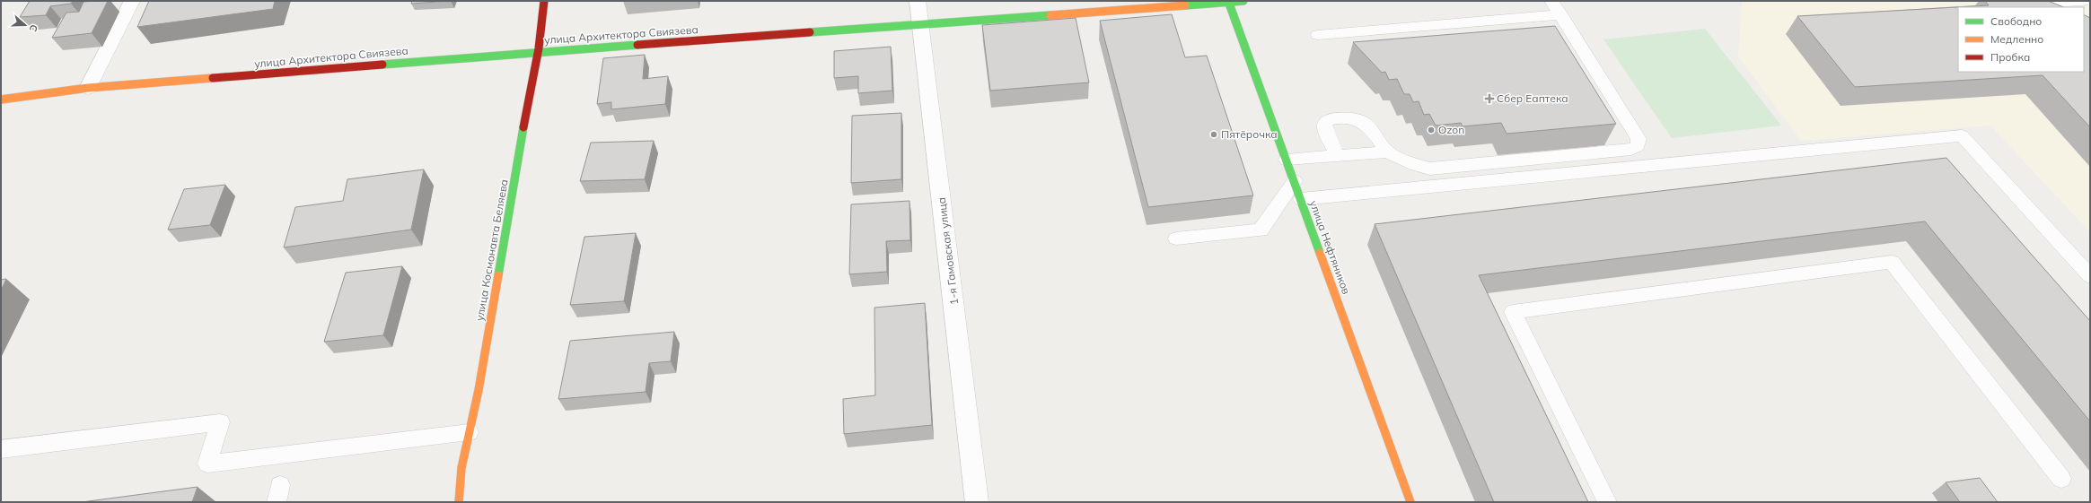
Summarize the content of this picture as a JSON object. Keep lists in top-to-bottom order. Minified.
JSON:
{"streets":{"main road":["улица Архитектора Свиязева","улица Нефтяников","улица Космонавта Беляева"],"street":["1-я Гамовская улица"]},"crossings":[["улица Архитектора Свиязева","улица Нефтяников"],["улица Архитектора Свиязева","улица Космонавта Беляева"],["улица Архитектора Свиязева","1-я Гамовская улица"]],"places":{"health":["Сбер Еаптека"],"other":["Ozon","Пятёрочка"]},"legend":["Свободно","Медленно","Пробка"],"north":"right"}
